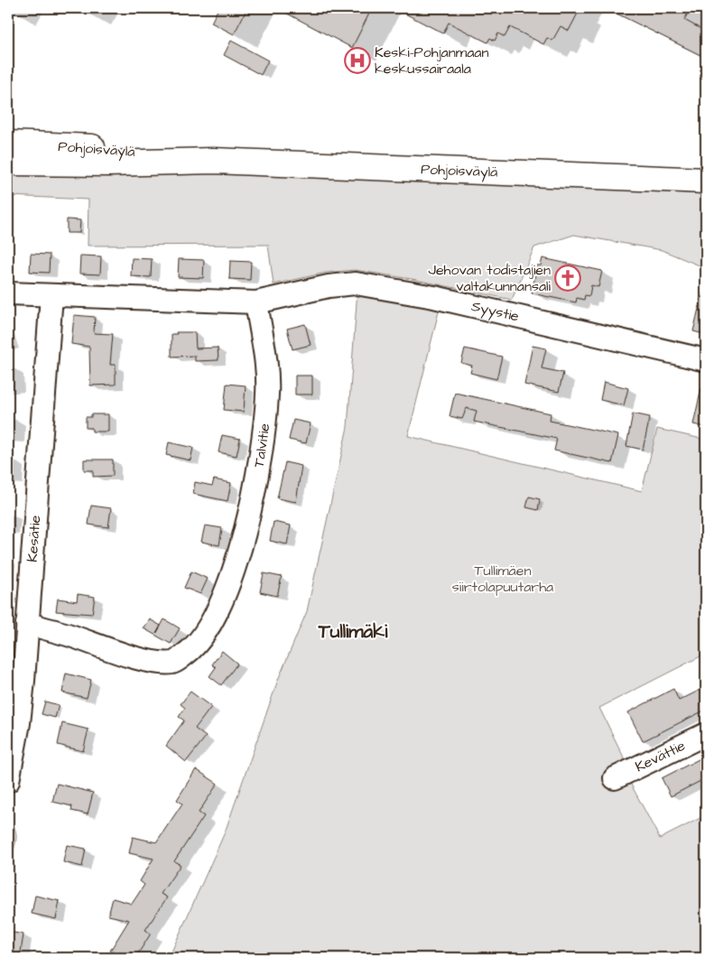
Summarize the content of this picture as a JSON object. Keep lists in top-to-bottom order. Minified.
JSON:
{"streets":{"main road":["Pohjoisväylä"],"street":["Syystie","Talvitie","Kesätie","Kevättie"]},"crossings":[["Syystie","Talvitie"],["Talvitie","Kesätie"]],"districts":["Tullimäki"],"parks":["Tullimäen siirtolapuutarha"],"places":{"hospital":["Keski-Pohjanmaan keskussairaala"],"church":["Jehovan todistajien valtakunnansali"]}}
